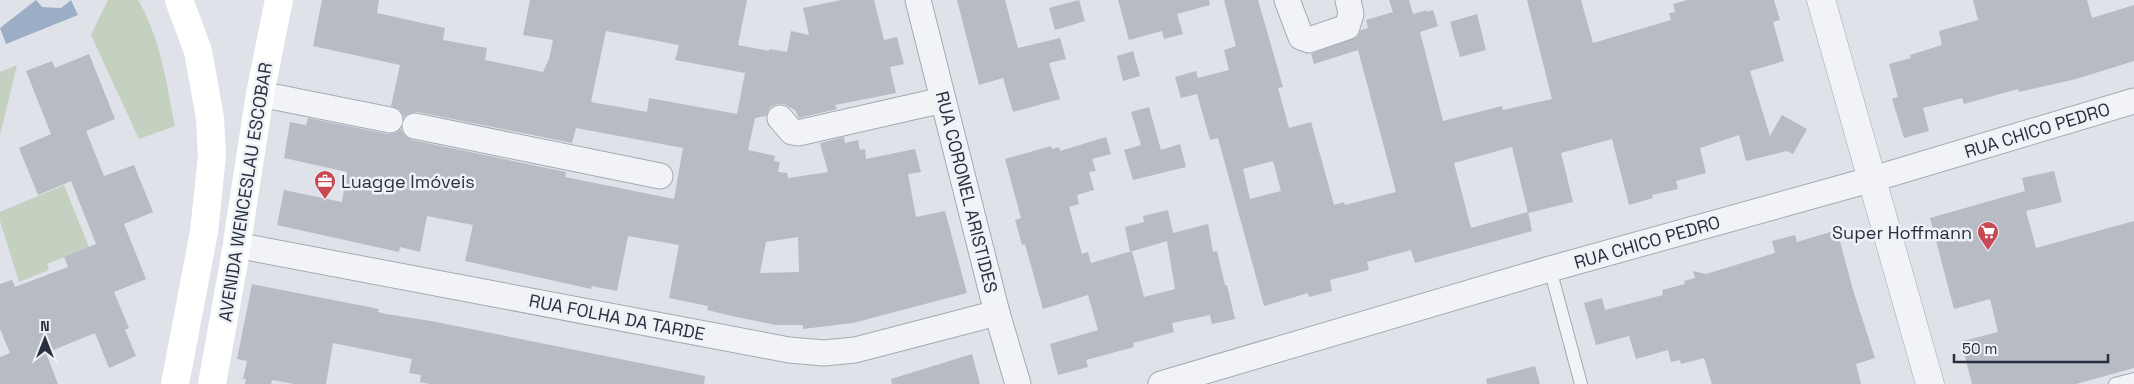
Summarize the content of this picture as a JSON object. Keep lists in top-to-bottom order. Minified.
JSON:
{"streets":{"main road":["AVENIDA WENCESLAU ESCOBAR"],"street":["RUA CHICO PEDRO","RUA CORONEL ARISTIDES","RUA FOLHA DA TARDE"]},"crossings":[["AVENIDA WENCESLAU ESCOBAR","RUA FOLHA DA TARDE"],["RUA CORONEL ARISTIDES","RUA FOLHA DA TARDE"]],"places":{"office":["Luagge Imóveis"],"supermarket":["Super Hoffmann"]},"scale_bar":"50 m","north":"top"}
